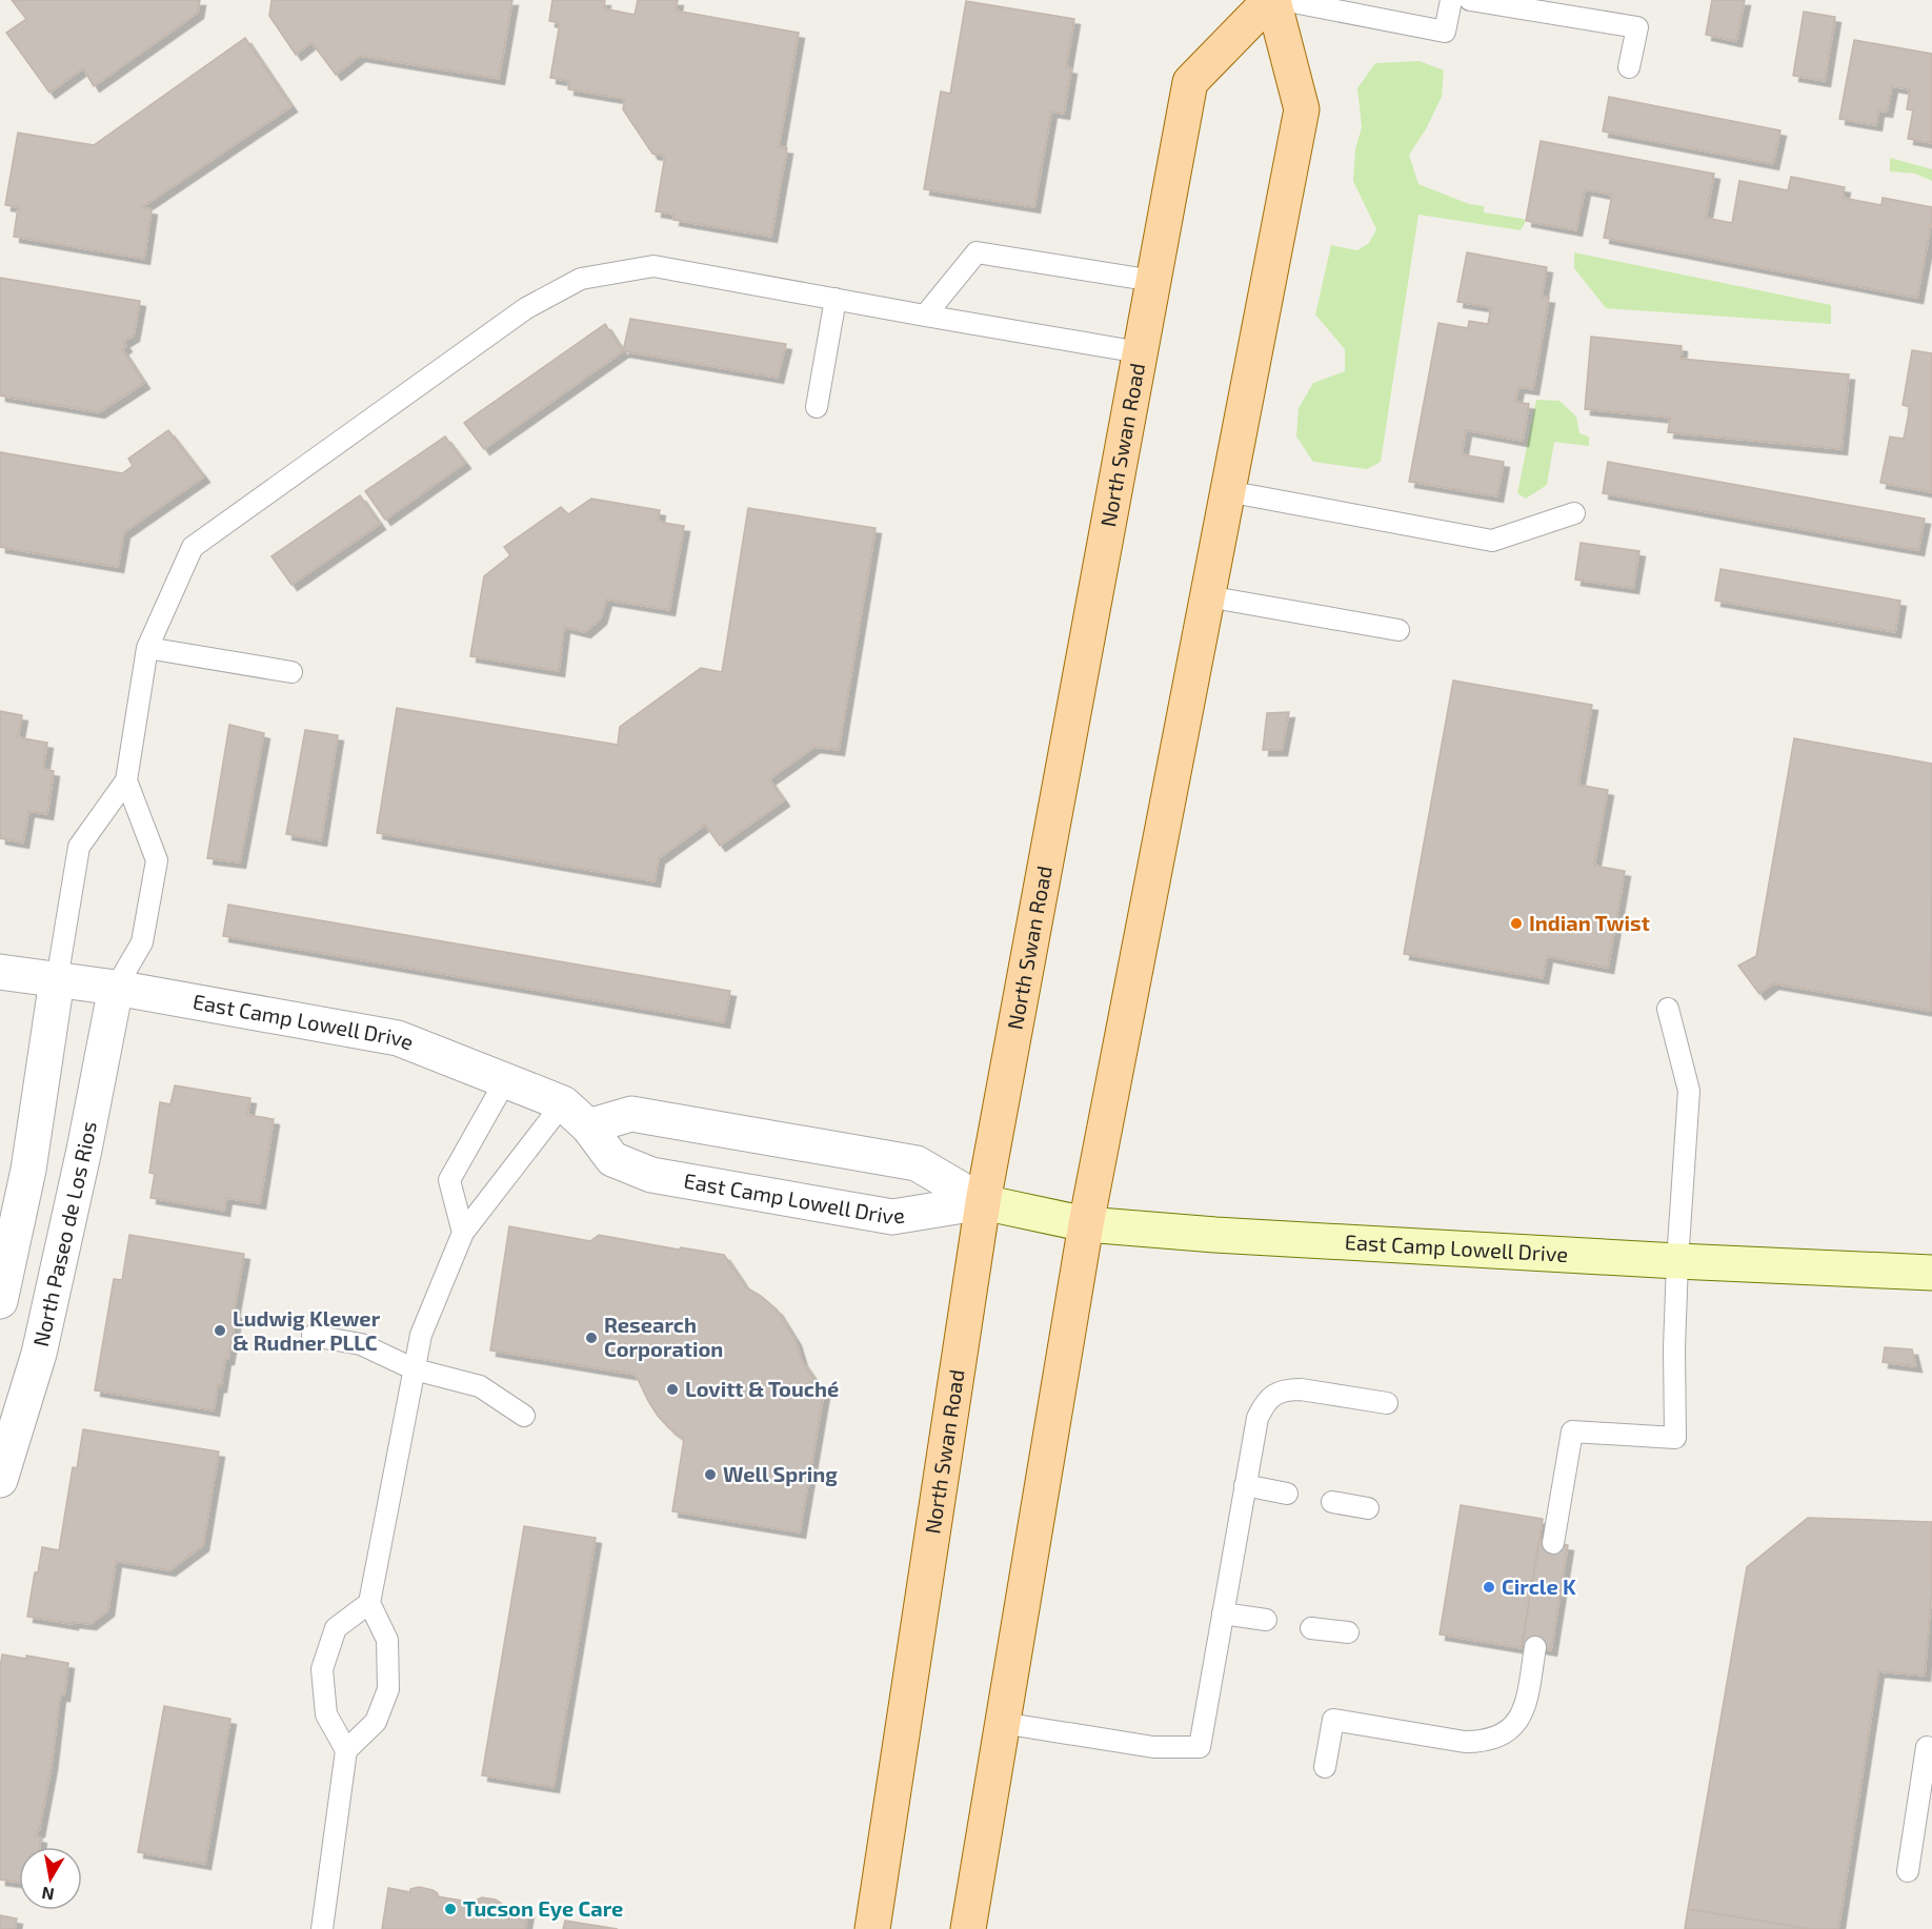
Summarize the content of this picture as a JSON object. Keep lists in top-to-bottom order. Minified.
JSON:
{"streets":{"main road":["North Swan Road","East Camp Lowell Drive"],"street":["North Paseo de Los Rios"]},"crossings":[["North Swan Road","East Camp Lowell Drive"],["East Camp Lowell Drive","North Paseo de Los Rios"]],"places":["Indian Twist","Ludwig Klewer & Rudner PLLC","Research Corporation","Lovitt & Touché","Well Spring","Circle K","Tucson Eye Care"],"north":"bottom"}
